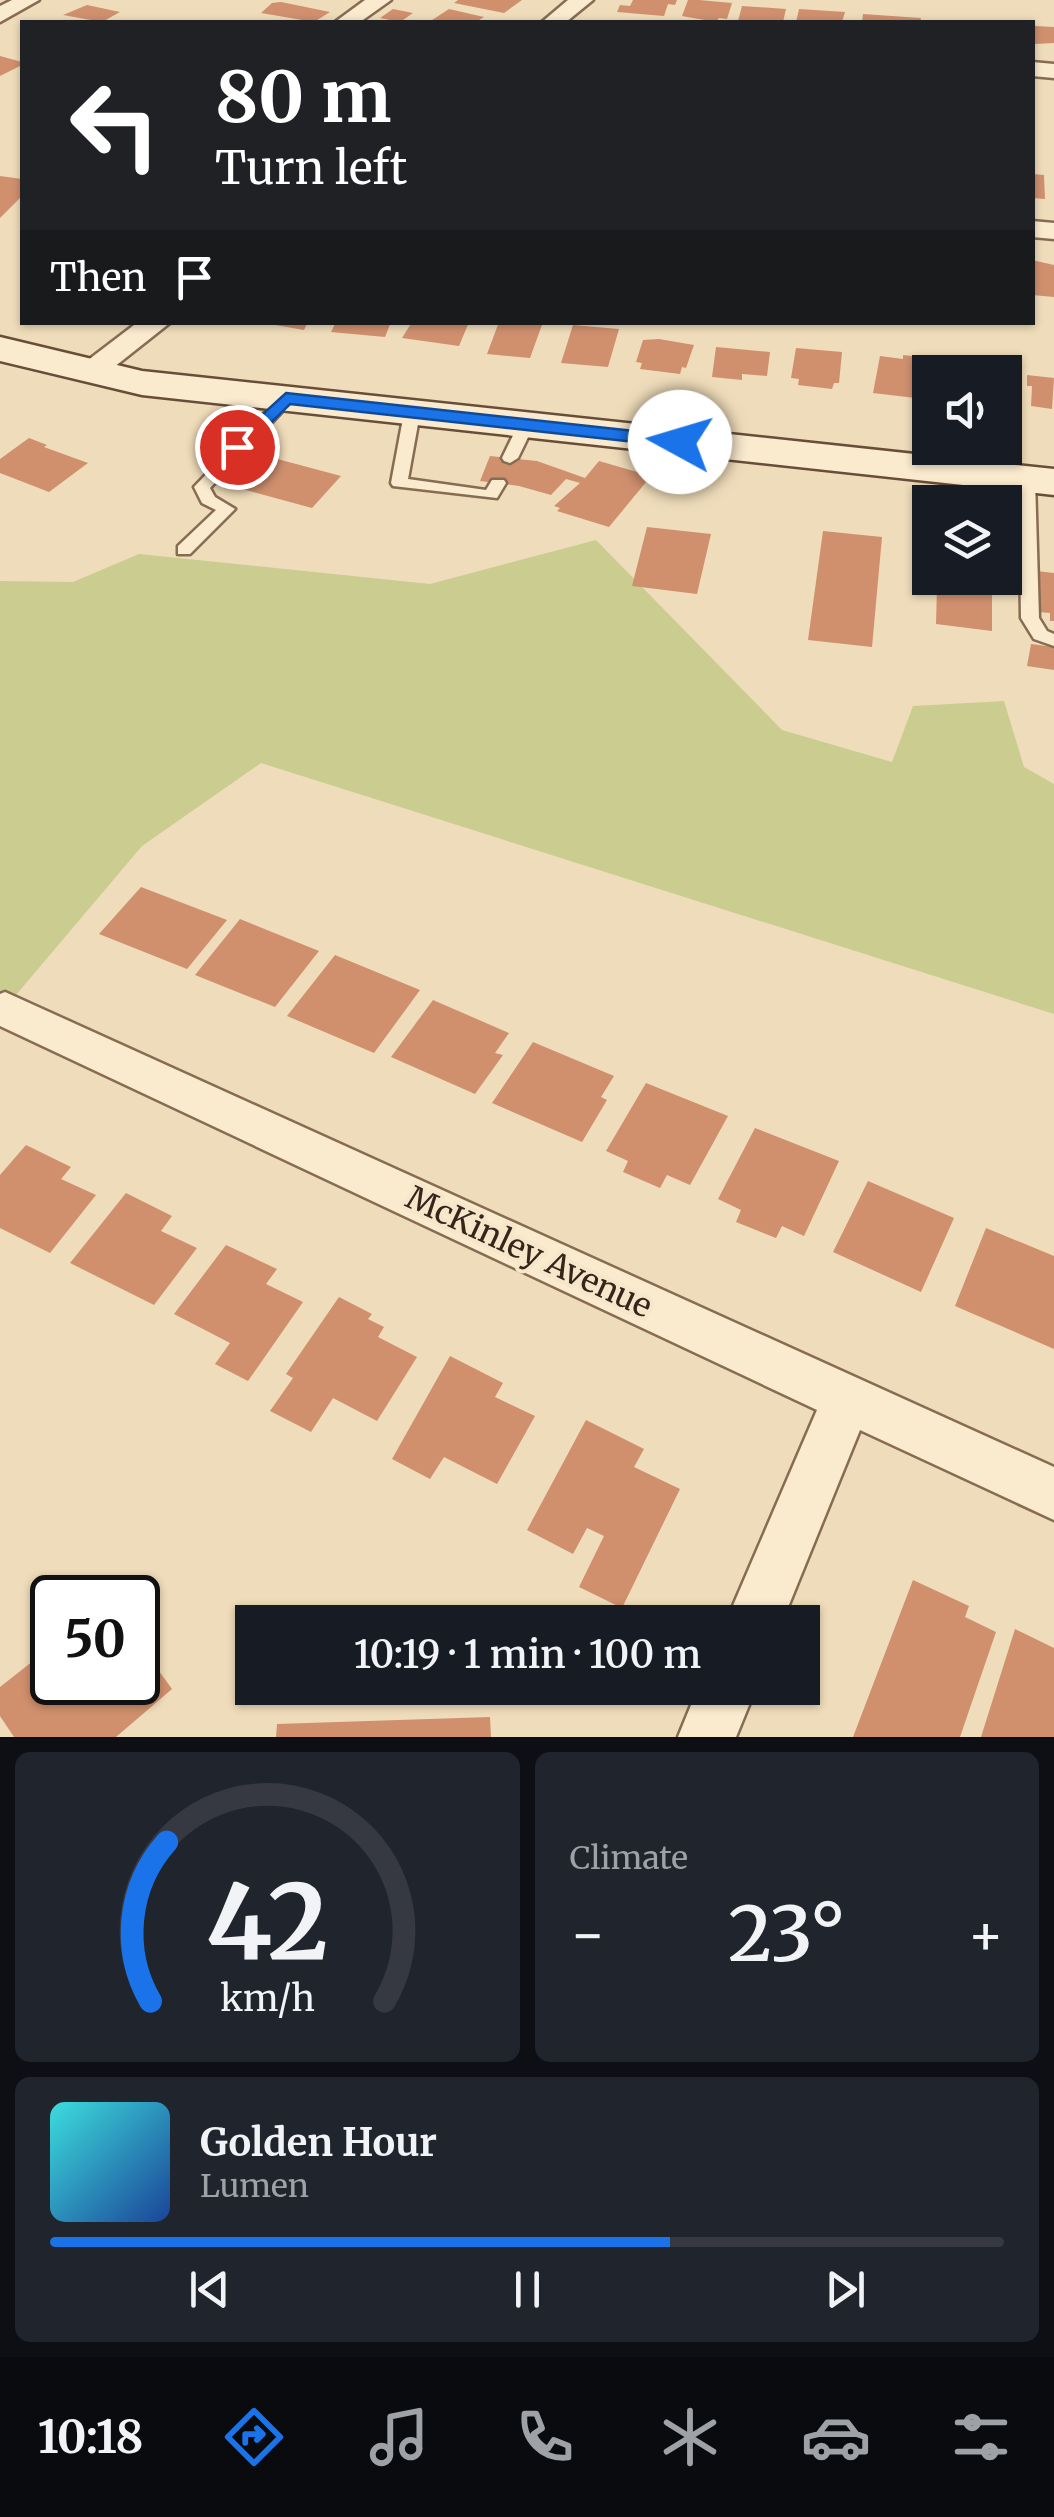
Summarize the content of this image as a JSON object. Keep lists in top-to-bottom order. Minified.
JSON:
{"streets":{"street":["McKinley Avenue"]},"page":{"turn":["80 m","Turn left"],"then":"Then","limit":"50","trip":"10:19 · 1 min · 100 m","tile":"Climate","heat":["−","23°","+"],"song":["Golden Hour","Lumen"],"tabs":"10:18","gauge":["42","km/h"]}}
